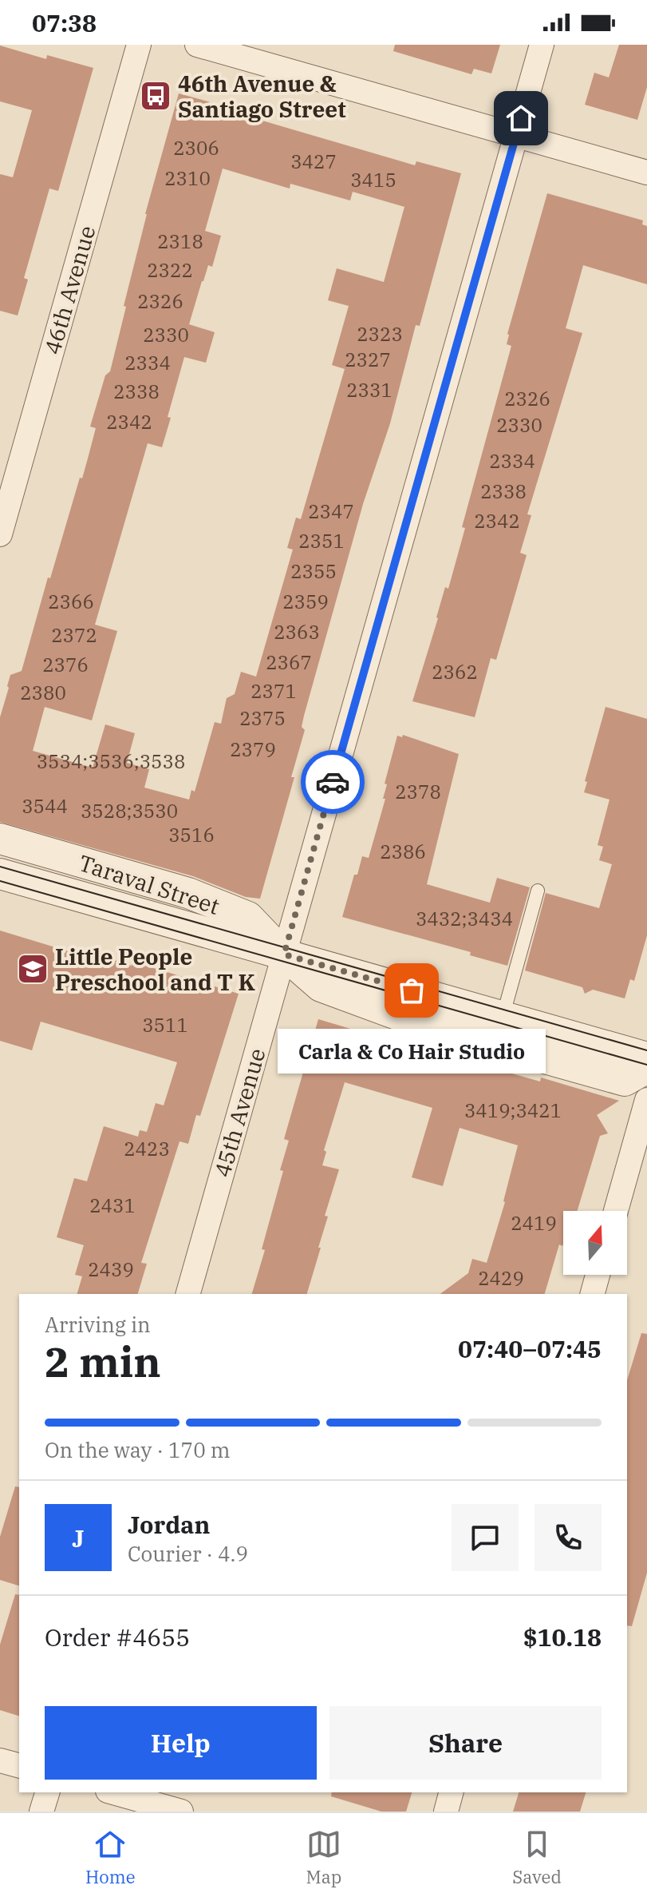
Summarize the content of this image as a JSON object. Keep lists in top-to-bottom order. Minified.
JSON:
{"streets":{"street":["46th Avenue","Taraval Street","45th Avenue"]},"crossings":[["Taraval Street","45th Avenue"]],"places":{"bus stop":["46th Avenue & Santiago Street"],"school or university":["Little People Preschool and T K"],"other":["Carla & Co Hair Studio"]},"house_numbers":["2306","3427","2310","3415","2318","2322","2326","2323","2330","2327","2334","2331","2338","2326","2342","2330","2334","2338","2347","2342","2351","2355","2366","2359","2363","2372","2367","2376","2362","2371","2380","2375","2379","3534;3536;3538","2378","3544","3528;3530","3516","2386","3432;3434","3511","3419;3421","2423","2431","2419","2439","2429"],"north":"top","page":{"status":"07:38","bubble":"Carla & Co Hair Studio","heading":["2 min","Arriving in","07:40–07:45"],"panel":["Jordan","Courier · 4.9","Order #4655","$10.18"],"bar":"On the way · 170 m","round":"J","buttons":["Help","Share"],"tabs":["Home","Map","Saved"]}}
